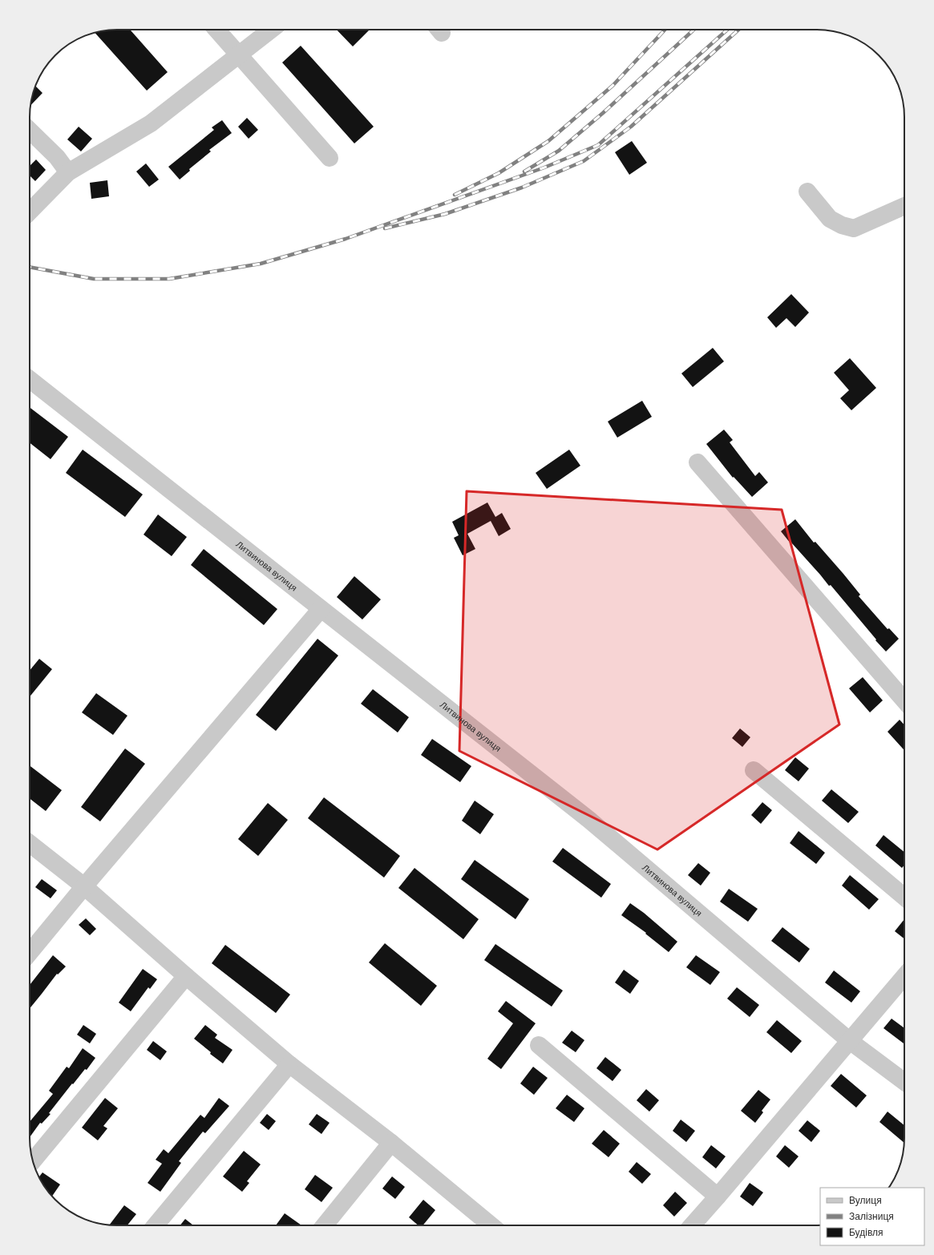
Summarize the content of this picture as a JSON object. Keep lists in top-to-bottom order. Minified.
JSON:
{"streets":{"street":["Литвинова вулиця"]},"legend":["Вулиця","Залізниця","Будівля"]}
